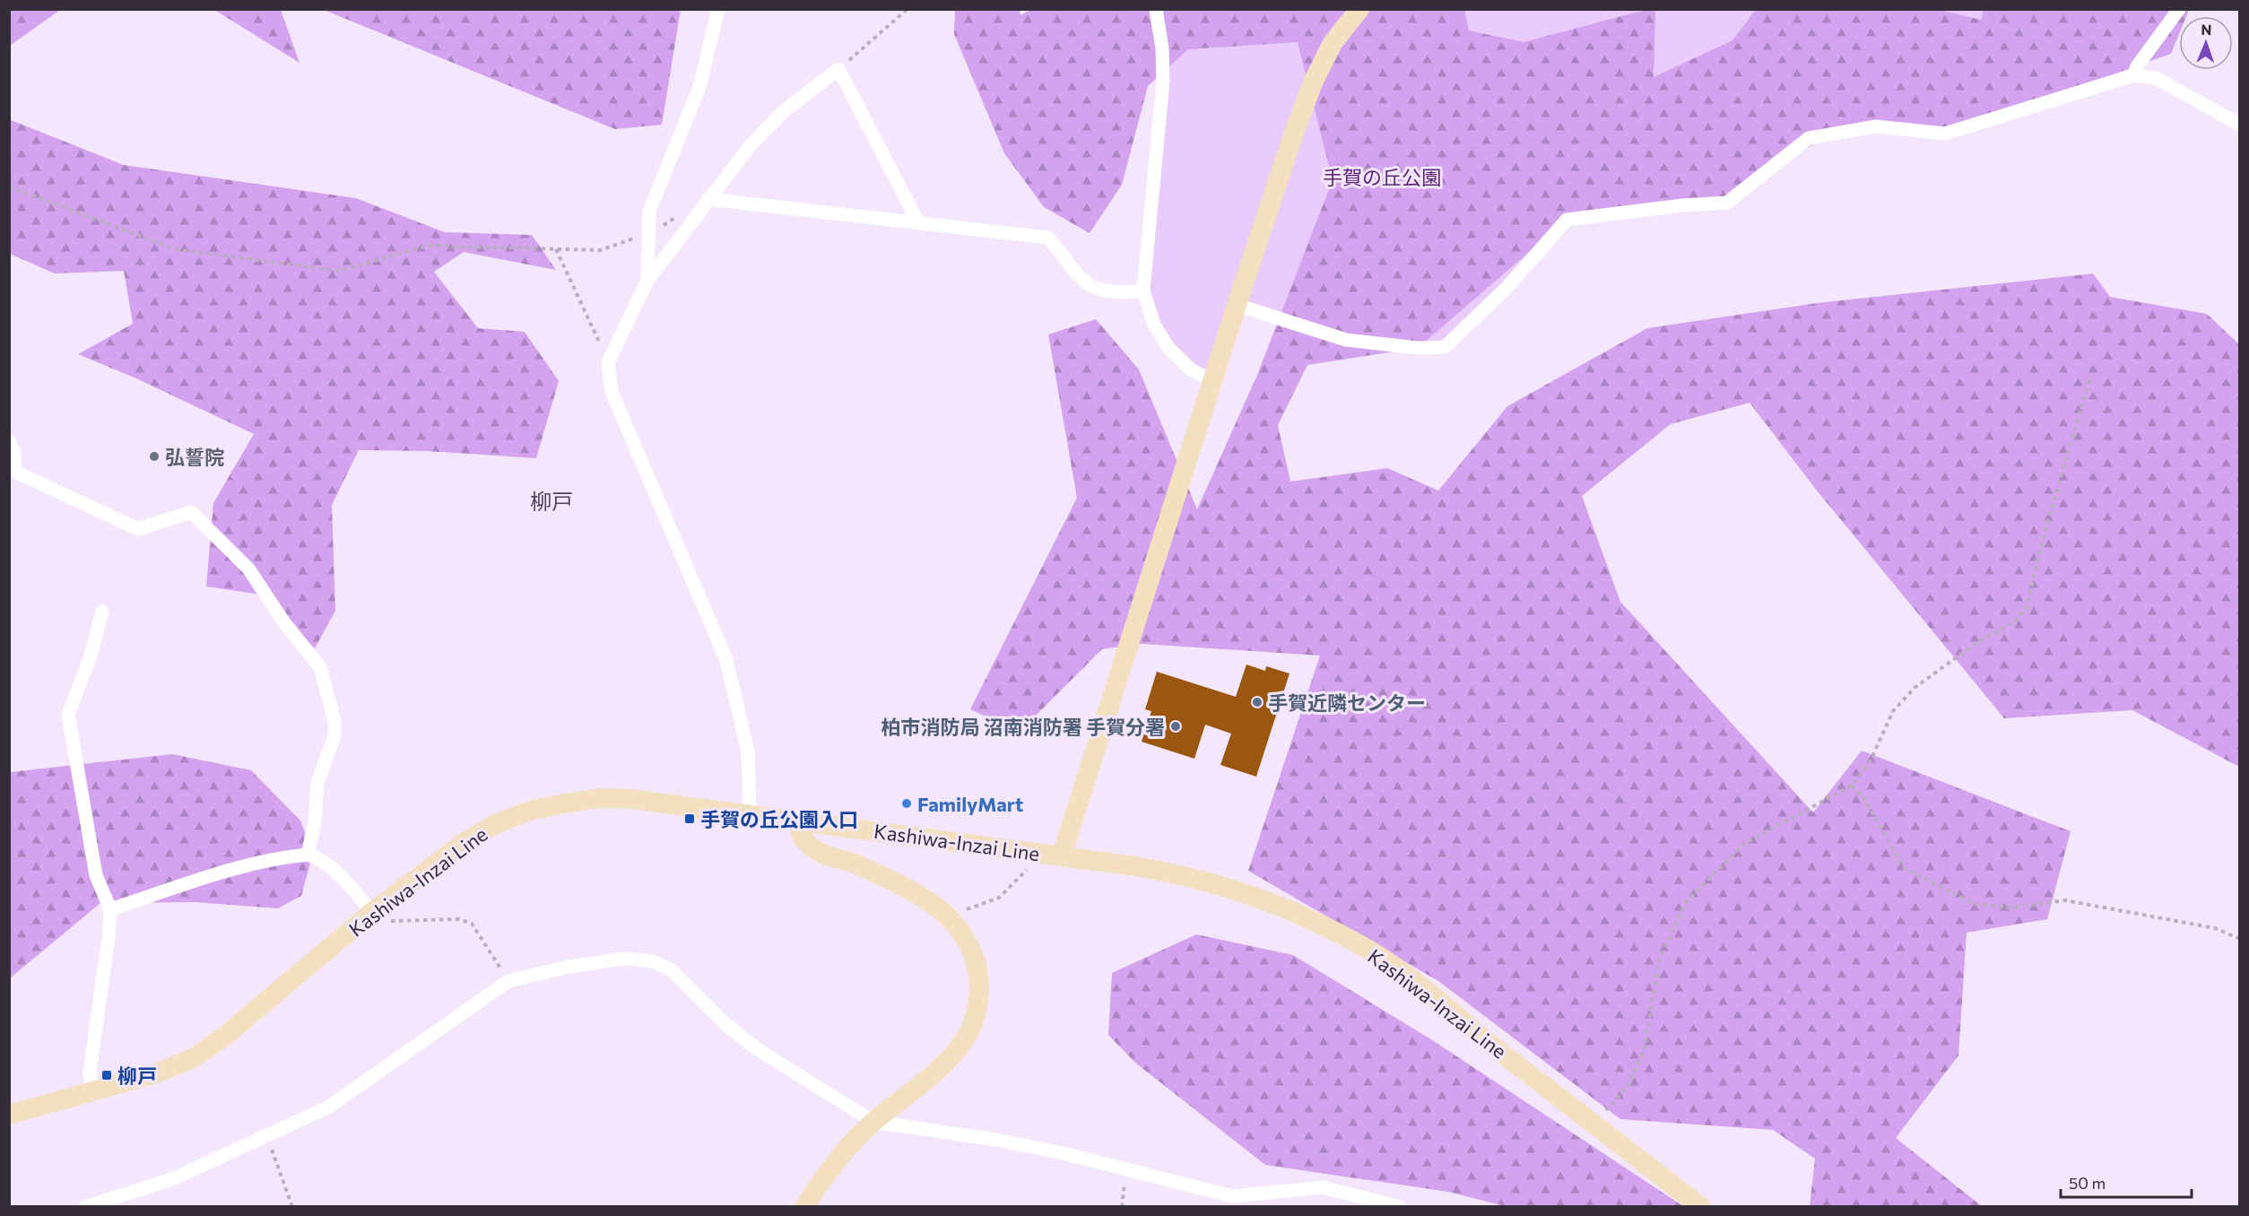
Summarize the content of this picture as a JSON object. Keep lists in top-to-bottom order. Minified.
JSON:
{"streets":{"main road":["Kashiwa-Inzai Line"]},"districts":["柳戸"],"parks":["手賀の丘公園"],"places":{"other":["弘誓院","手賀近隣センター","柏市消防局 沼南消防署 手賀分署","FamilyMart"],"transit":["手賀の丘公園入口","柳戸"]},"scale_bar":"50 m","north":"top"}
